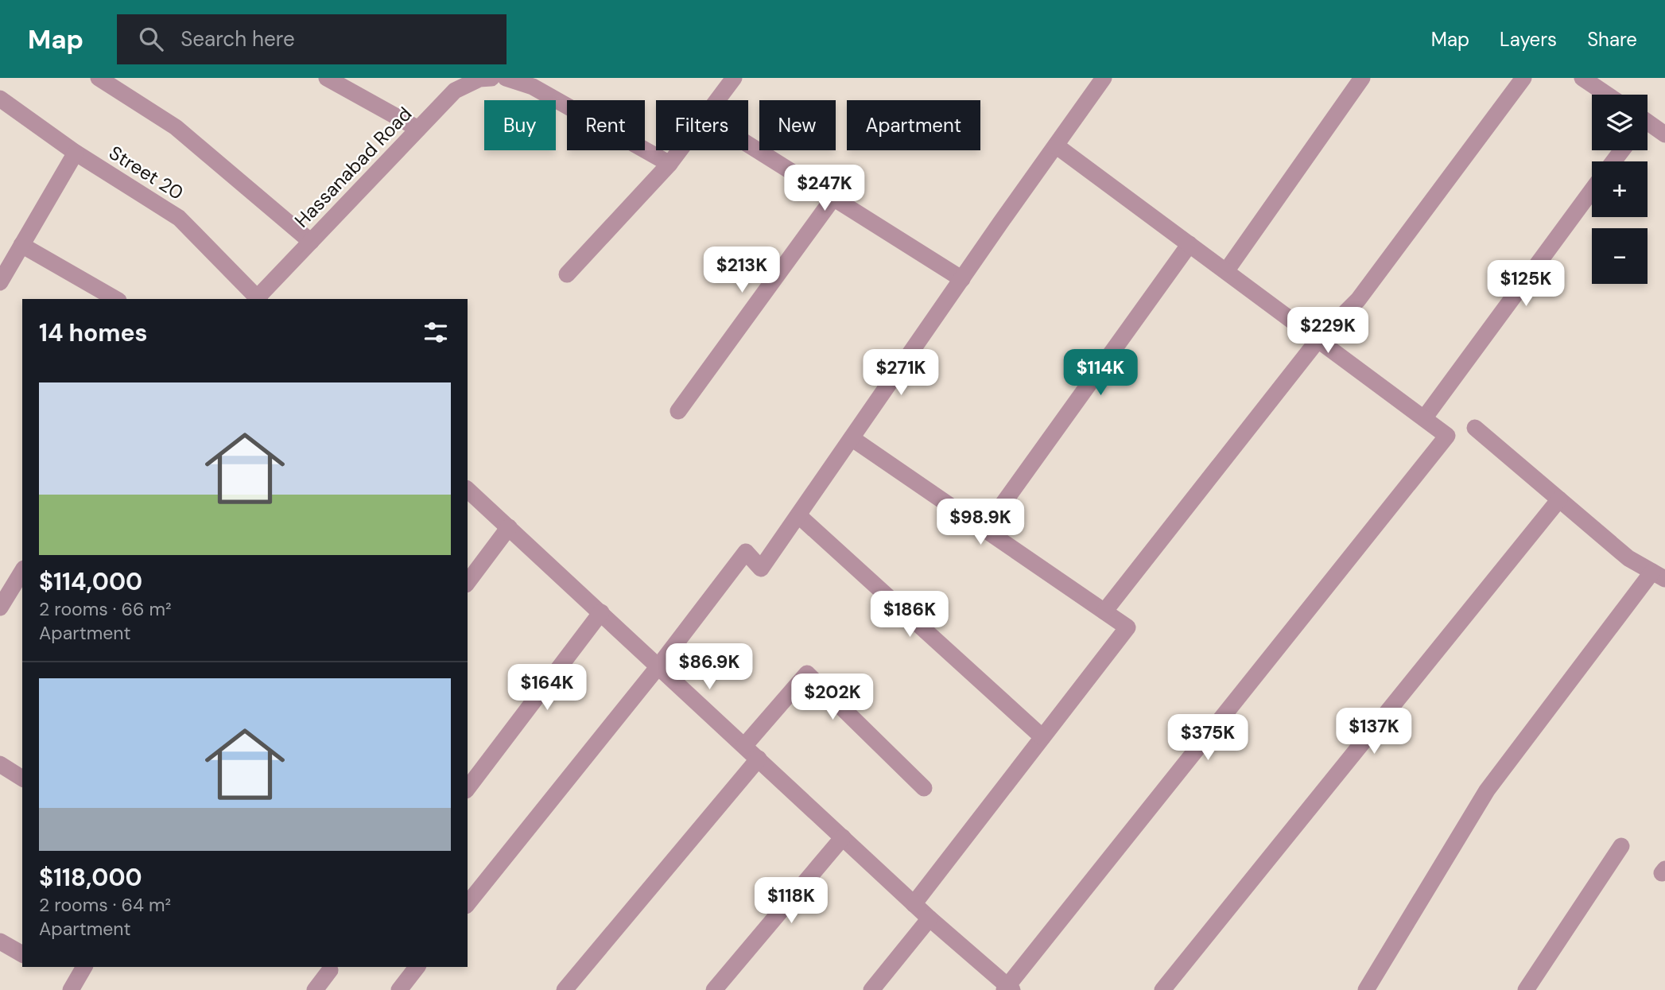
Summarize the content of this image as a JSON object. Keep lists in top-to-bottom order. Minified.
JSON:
{"streets":{"street":["Hassanabad Road","Street 20"]},"page":{"header":"Map","search":"Search here","nav":["Map","Layers","Share"],"map_buttons":["+","−"],"chip":["Buy","Rent","Filters","New","Apartment"],"price":["$247K","$213K","$125K","$229K","$271K","$114K","$98.9K","$186K","$86.9K","$164K","$202K","$137K","$375K","$118K"],"heading":"14 homes","list":[{"name":"$114,000","note":"2 rooms · 66 m² · Apartment"},{"name":"$118,000","note":"2 rooms · 64 m² · Apartment"}]}}
